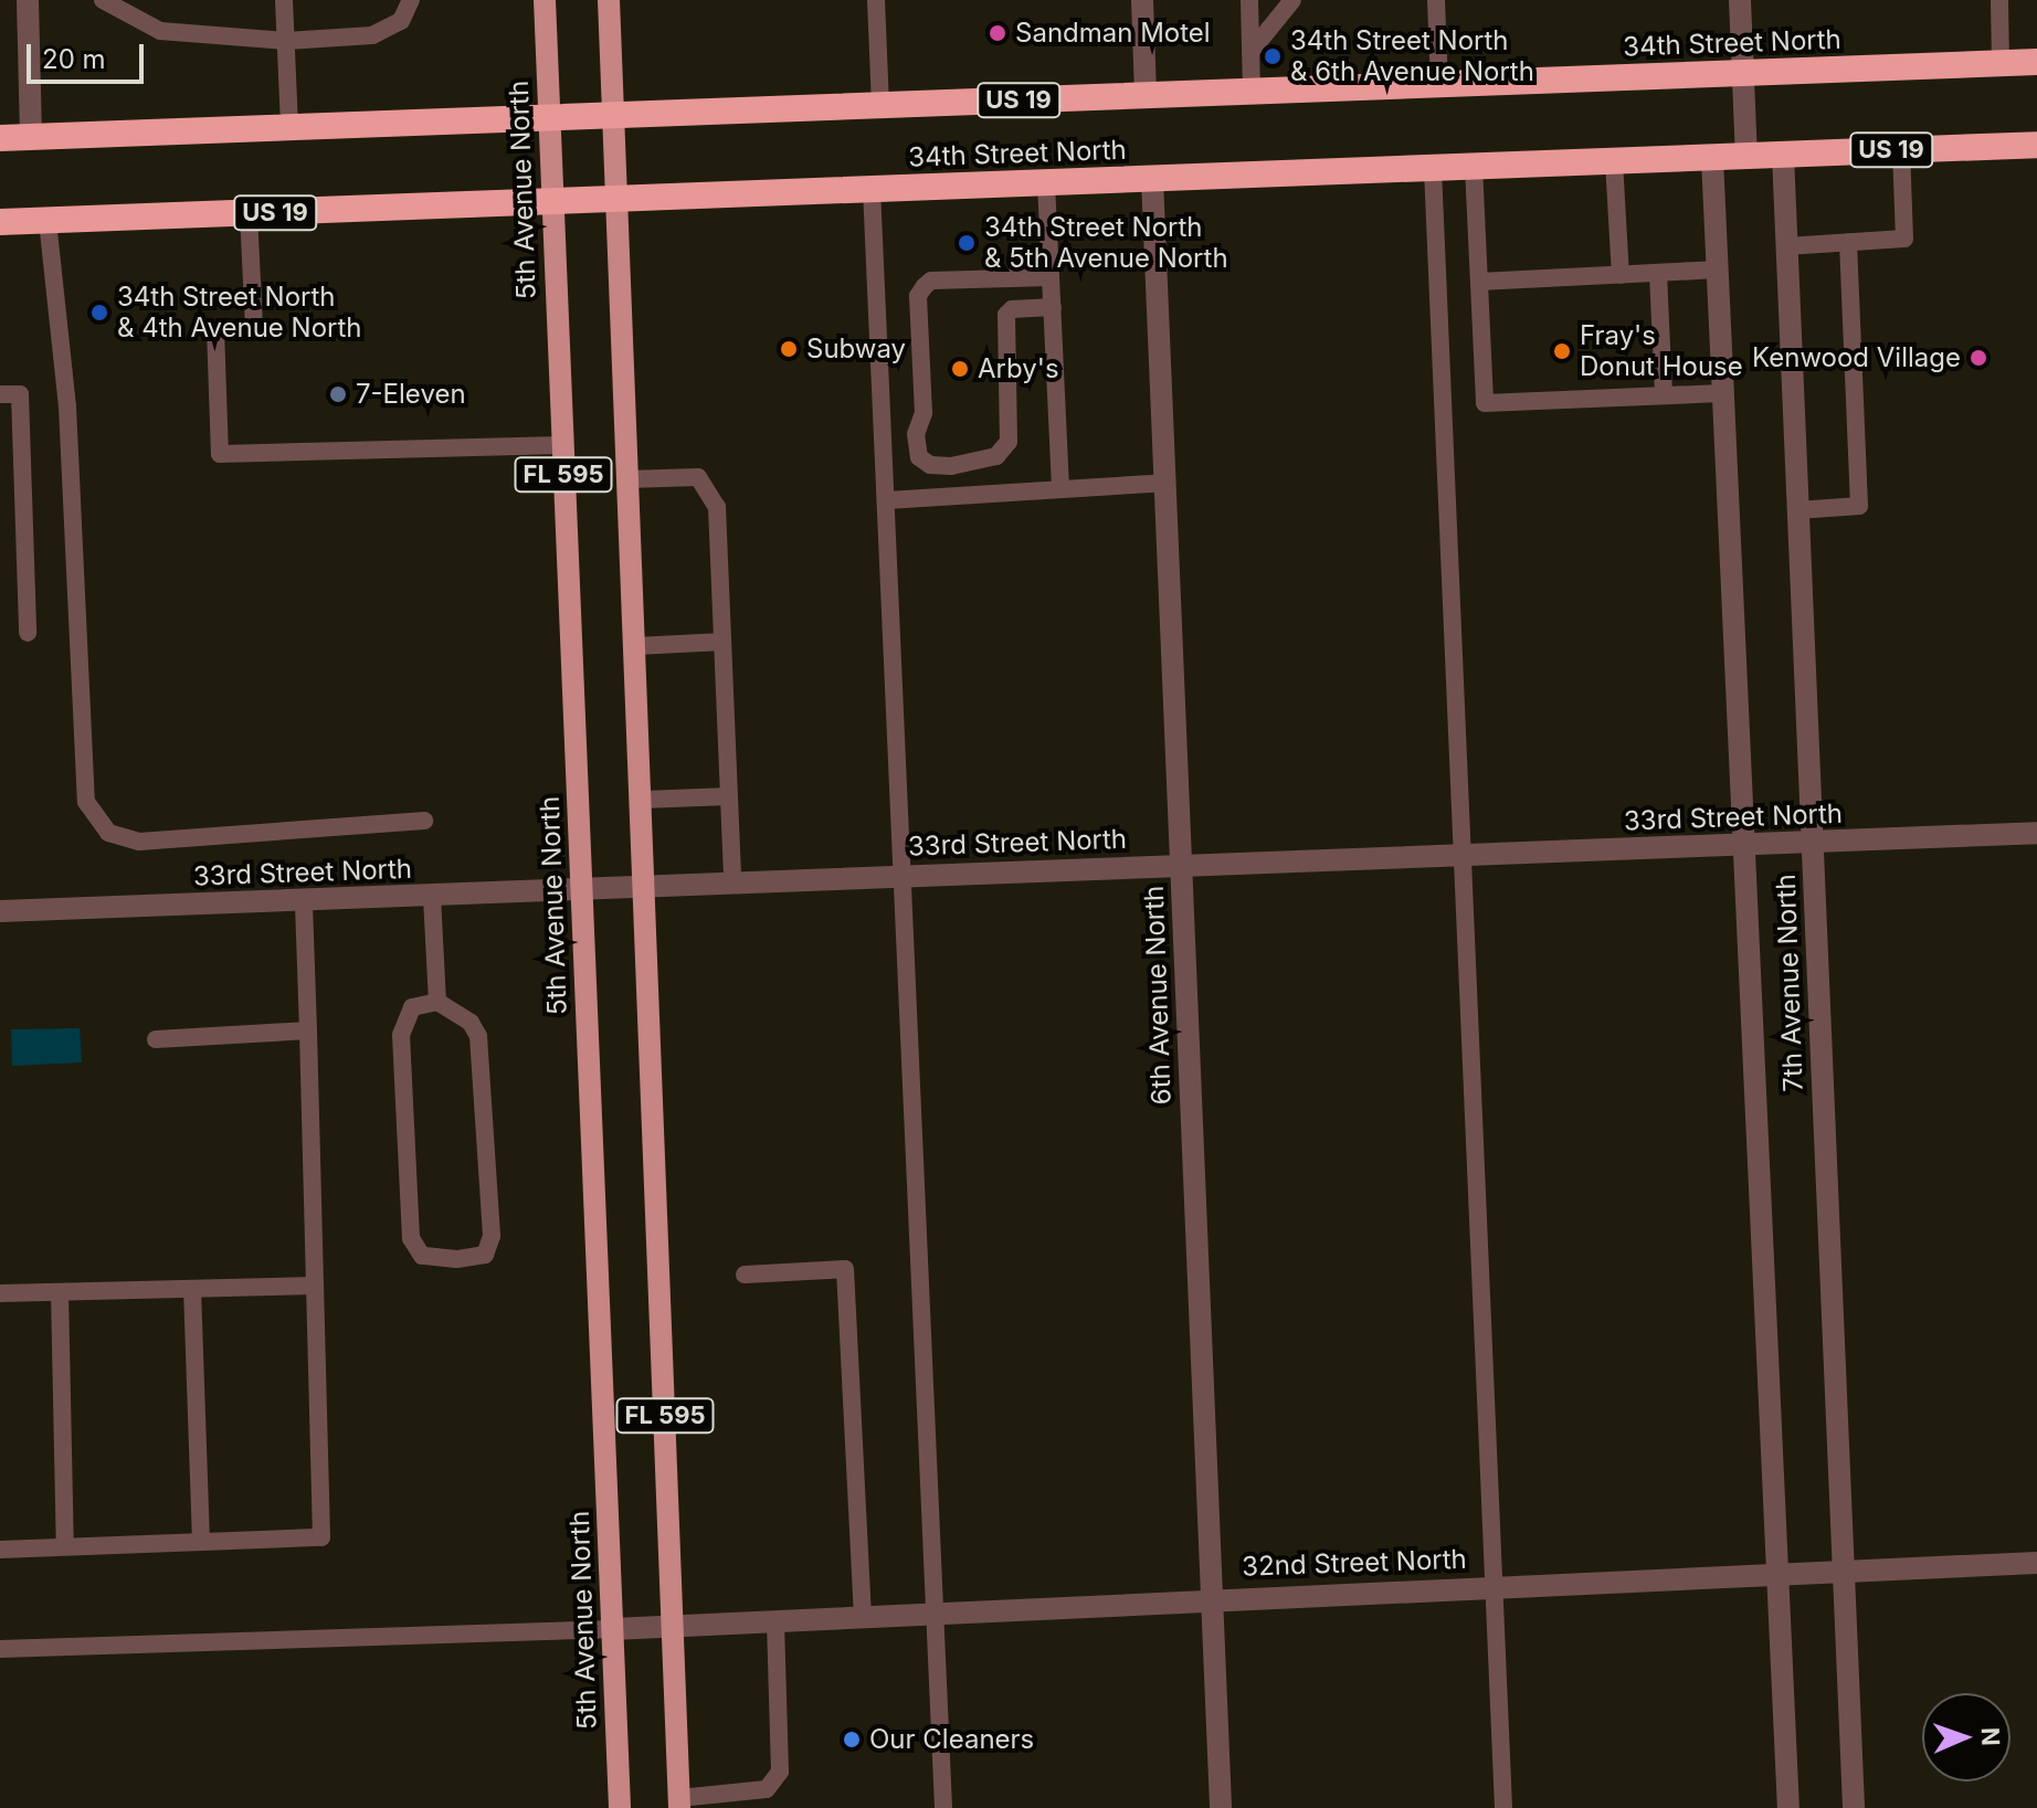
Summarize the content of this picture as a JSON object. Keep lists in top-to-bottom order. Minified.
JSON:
{"streets":{"highway":["34th Street North","US 19"],"main road":["5th Avenue North","FL 595"],"street":["33rd Street North","7th Avenue North","6th Avenue North","32nd Street North"]},"crossings":[["34th Street North","5th Avenue North"],["34th Street North","FL 595"],["34th Street North","7th Avenue North"],["34th Street North","6th Avenue North"],["5th Avenue North","33rd Street North"],["5th Avenue North","32nd Street North"],["FL 595","33rd Street North"],["FL 595","32nd Street North"],["33rd Street North","7th Avenue North"],["33rd Street North","6th Avenue North"],["7th Avenue North","32nd Street North"],["6th Avenue North","32nd Street North"]],"places":["Sandman Motel","34th Street North & 6th Avenue North","34th Street North & 5th Avenue North","34th Street North & 4th Avenue North","Subway","Fray's Donut House","Kenwood Village","Arby's","7-Eleven","Our Cleaners"],"scale_bar":"20 m","north":"right"}
